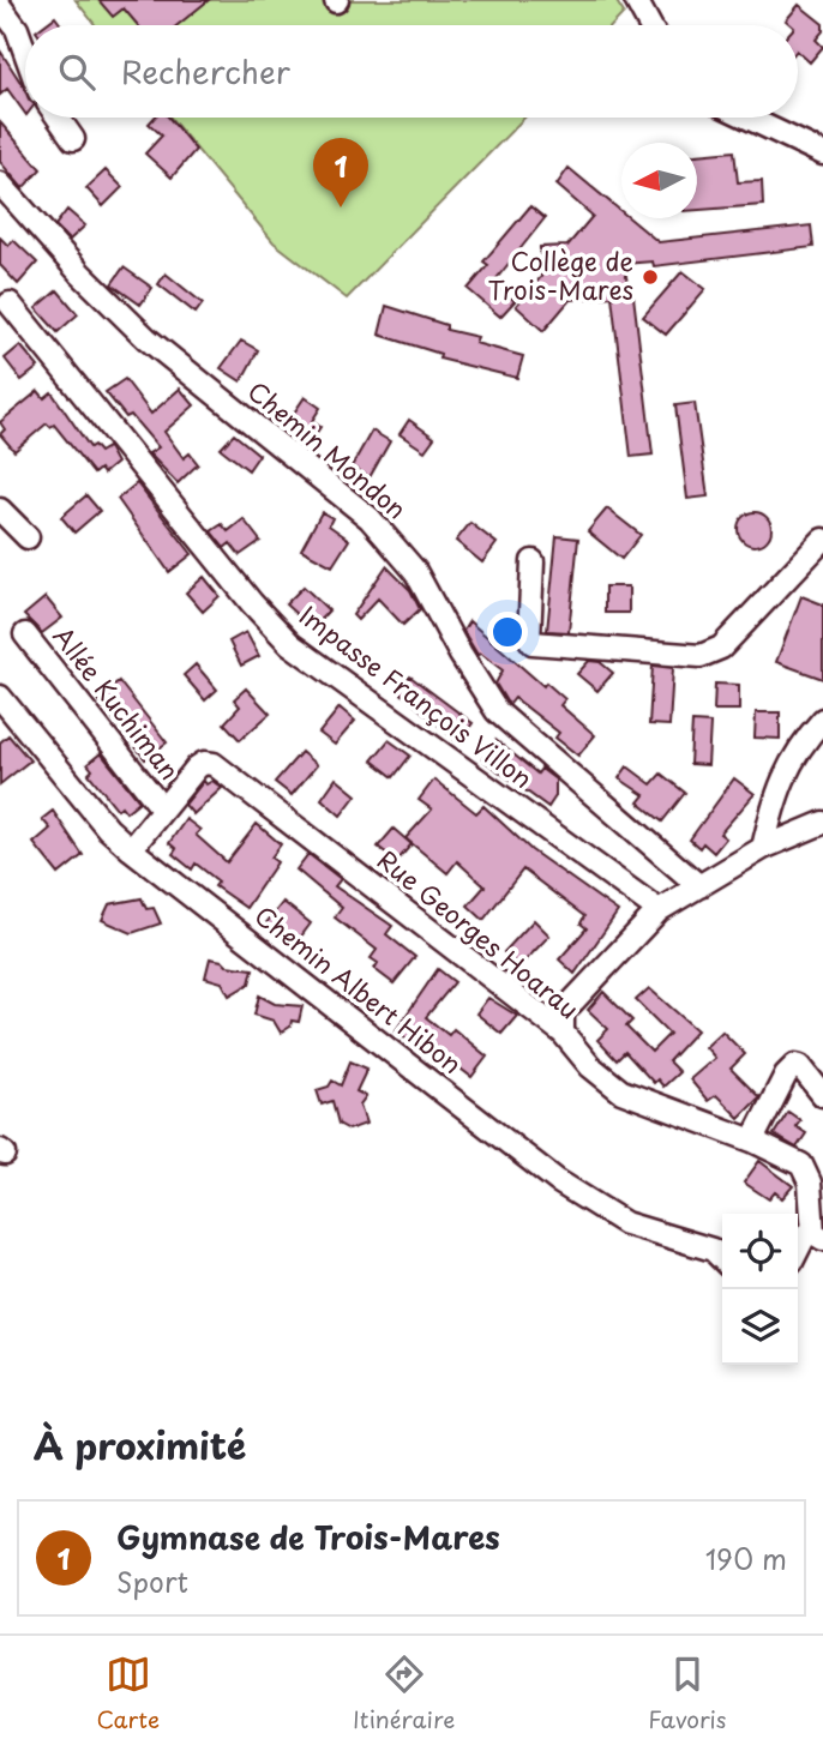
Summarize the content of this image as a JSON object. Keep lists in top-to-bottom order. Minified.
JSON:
{"streets":{"street":["Chemin Mondon","Impasse François Villon","Allée Kuchiman","Rue Georges Hoarau","Chemin Albert Hibon"]},"crossings":[["Allée Kuchiman","Rue Georges Hoarau"]],"places":["Collège de Trois-Mares"],"north":"left","page":{"search":"Rechercher","pins":"1","heading":"À proximité","list":[{"mark":"1","name":"Gymnase de Trois-Mares","note":"Sport","value":"190 m"}],"nav":["Carte","Itinéraire","Favoris"]}}
